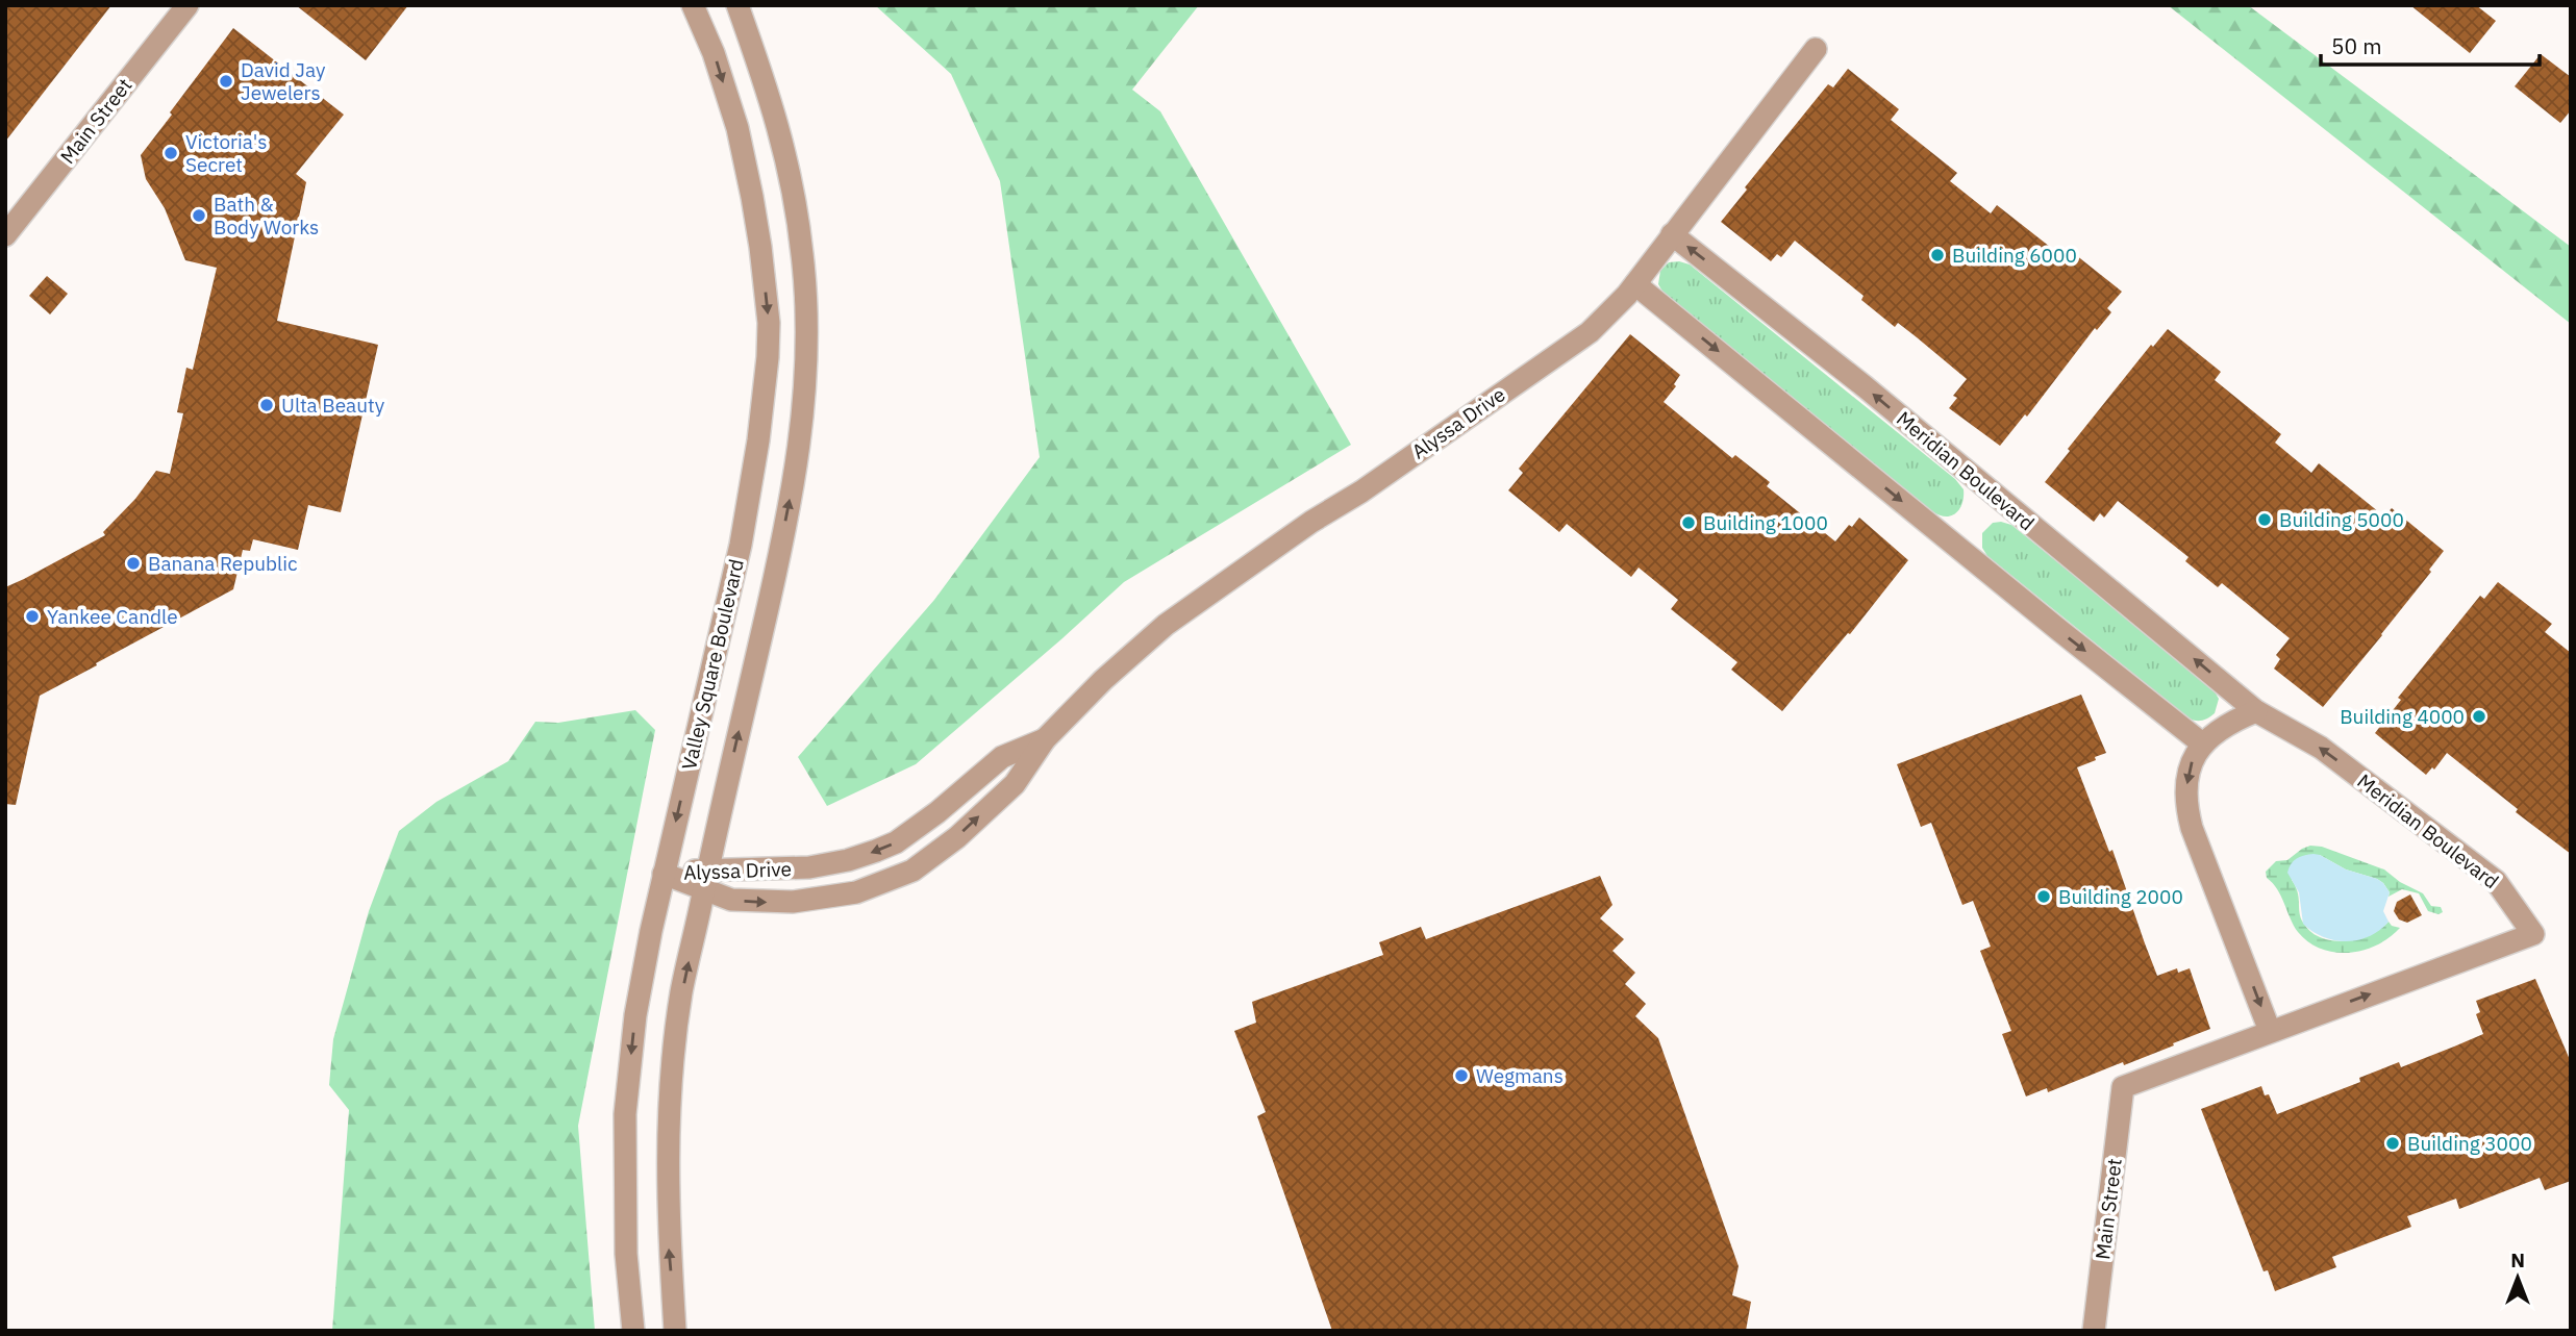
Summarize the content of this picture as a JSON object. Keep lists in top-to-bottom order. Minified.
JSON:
{"streets":{"street":["Main Street","Alyssa Drive","Meridian Boulevard","Valley Square Boulevard"]},"crossings":[["Main Street","Meridian Boulevard"],["Alyssa Drive","Meridian Boulevard"],["Alyssa Drive","Valley Square Boulevard"]],"places":["David Jay Jewelers","Victoria's Secret","Bath & Body Works","Building 6000","Ulta Beauty","Building 5000","Building 1000","Banana Republic","Yankee Candle","Building 4000","Building 2000","Wegmans","Building 3000"],"scale_bar":"50 m","north":"top"}
